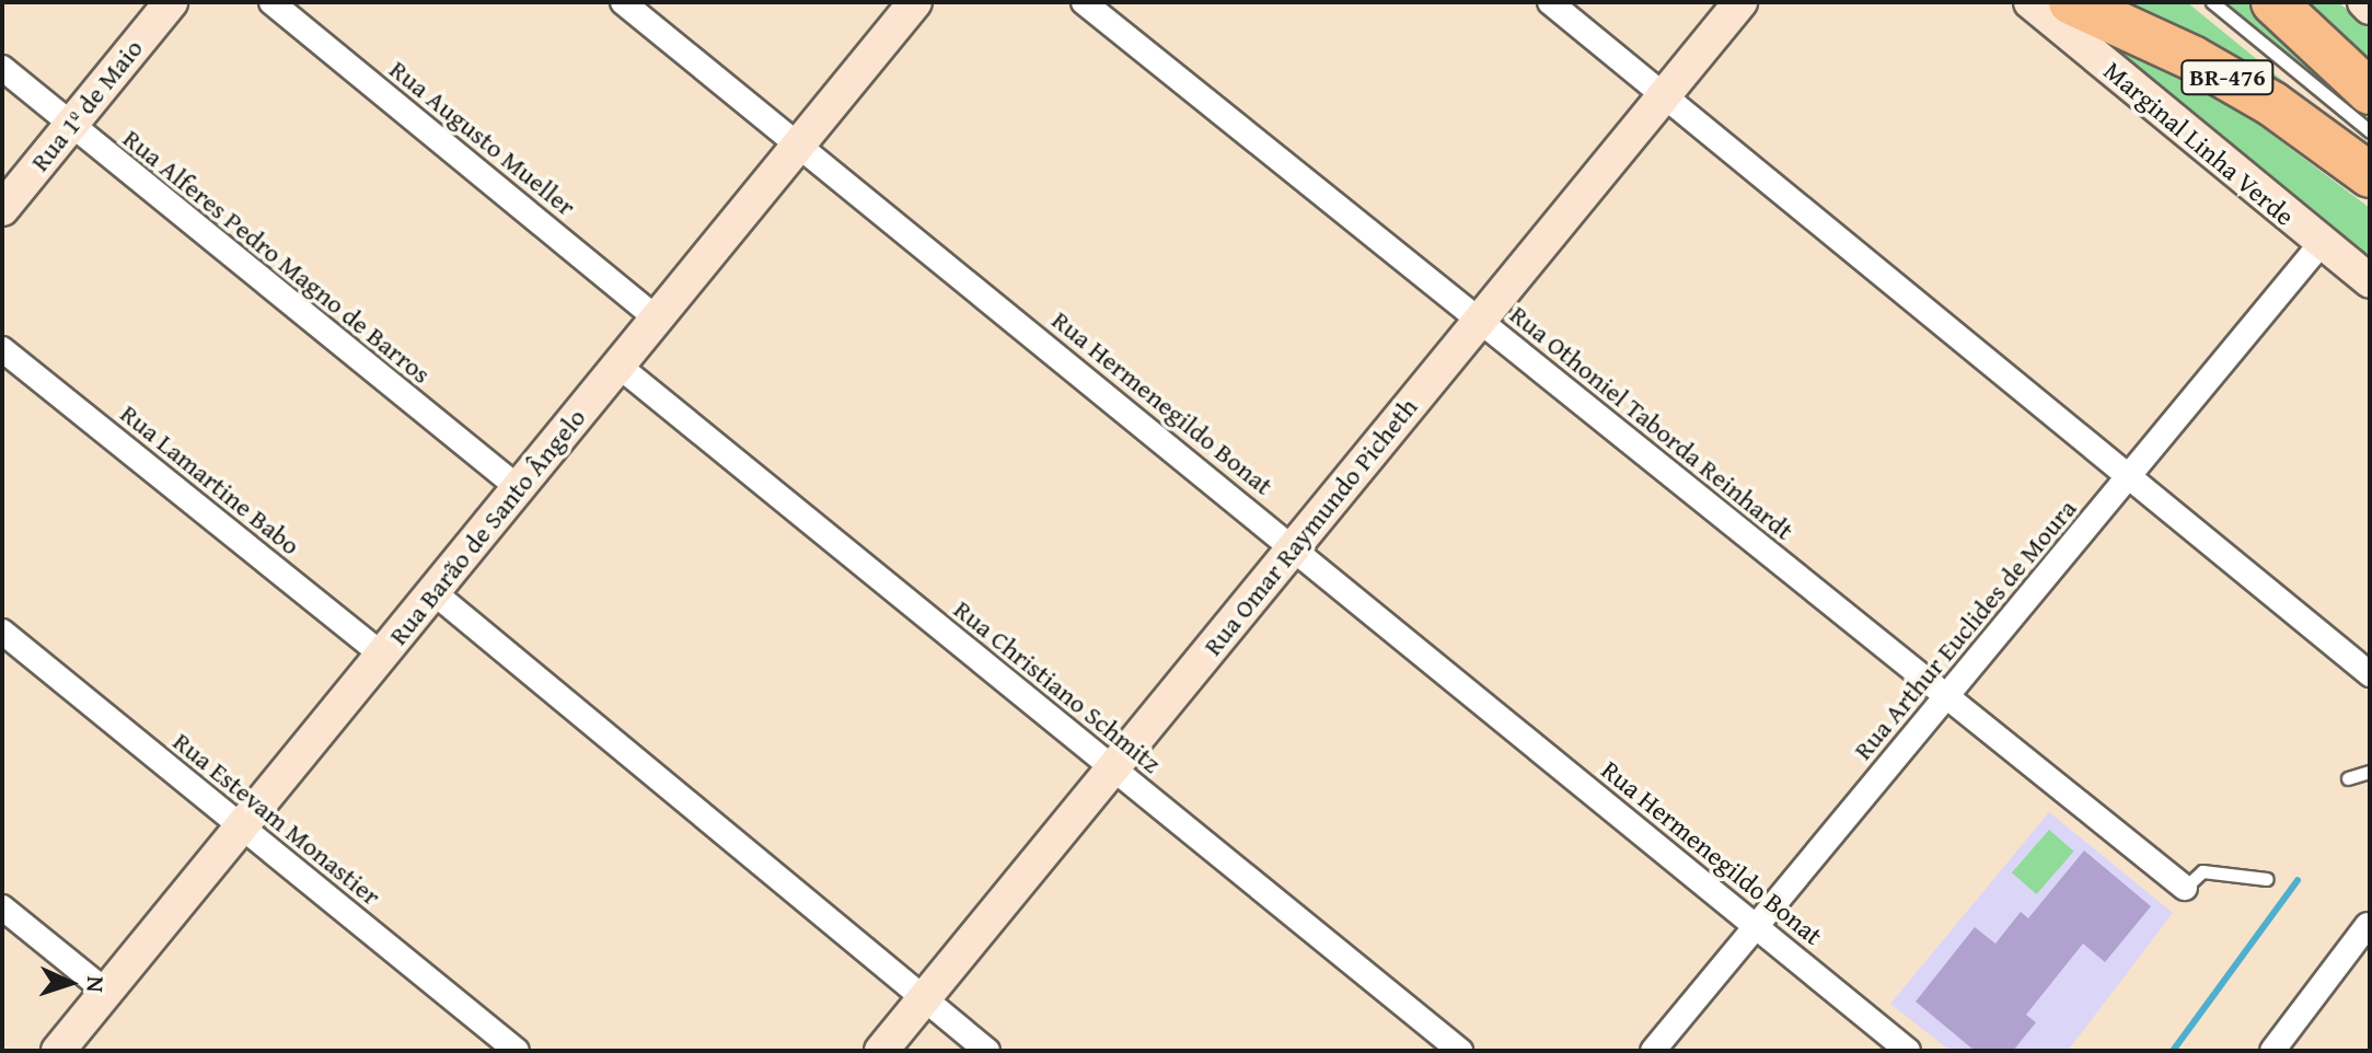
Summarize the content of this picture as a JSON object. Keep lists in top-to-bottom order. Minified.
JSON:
{"streets":{"highway":["BR-476"],"main road":["Rua 1º de Maio","Marginal Linha Verde","Rua Barão de Santo Ângelo","Rua Omar Raymundo Picheth"],"street":["Rua Augusto Mueller","Rua Alferes Pedro Magno de Barros","Rua Hermenegildo Bonat","Rua Othoniel Taborda Reinhardt","Rua Lamartine Babo","Rua Arthur Euclides de Moura","Rua Christiano Schmitz","Rua Estevam Monastier"]},"crossings":[["Rua 1º de Maio","Rua Alferes Pedro Magno de Barros"],["Rua Augusto Mueller","Rua Barão de Santo Ângelo"],["Marginal Linha Verde","Rua Arthur Euclides de Moura"],["Rua Alferes Pedro Magno de Barros","Rua Barão de Santo Ângelo"],["Rua Hermenegildo Bonat","Rua Barão de Santo Ângelo"],["Rua Hermenegildo Bonat","Rua Omar Raymundo Picheth"],["Rua Hermenegildo Bonat","Rua Arthur Euclides de Moura"],["Rua Othoniel Taborda Reinhardt","Rua Omar Raymundo Picheth"],["Rua Othoniel Taborda Reinhardt","Rua Arthur Euclides de Moura"],["Rua Lamartine Babo","Rua Barão de Santo Ângelo"],["Rua Barão de Santo Ângelo","Rua Christiano Schmitz"],["Rua Barão de Santo Ângelo","Rua Estevam Monastier"],["Rua Omar Raymundo Picheth","Rua Christiano Schmitz"]],"north":"right"}
